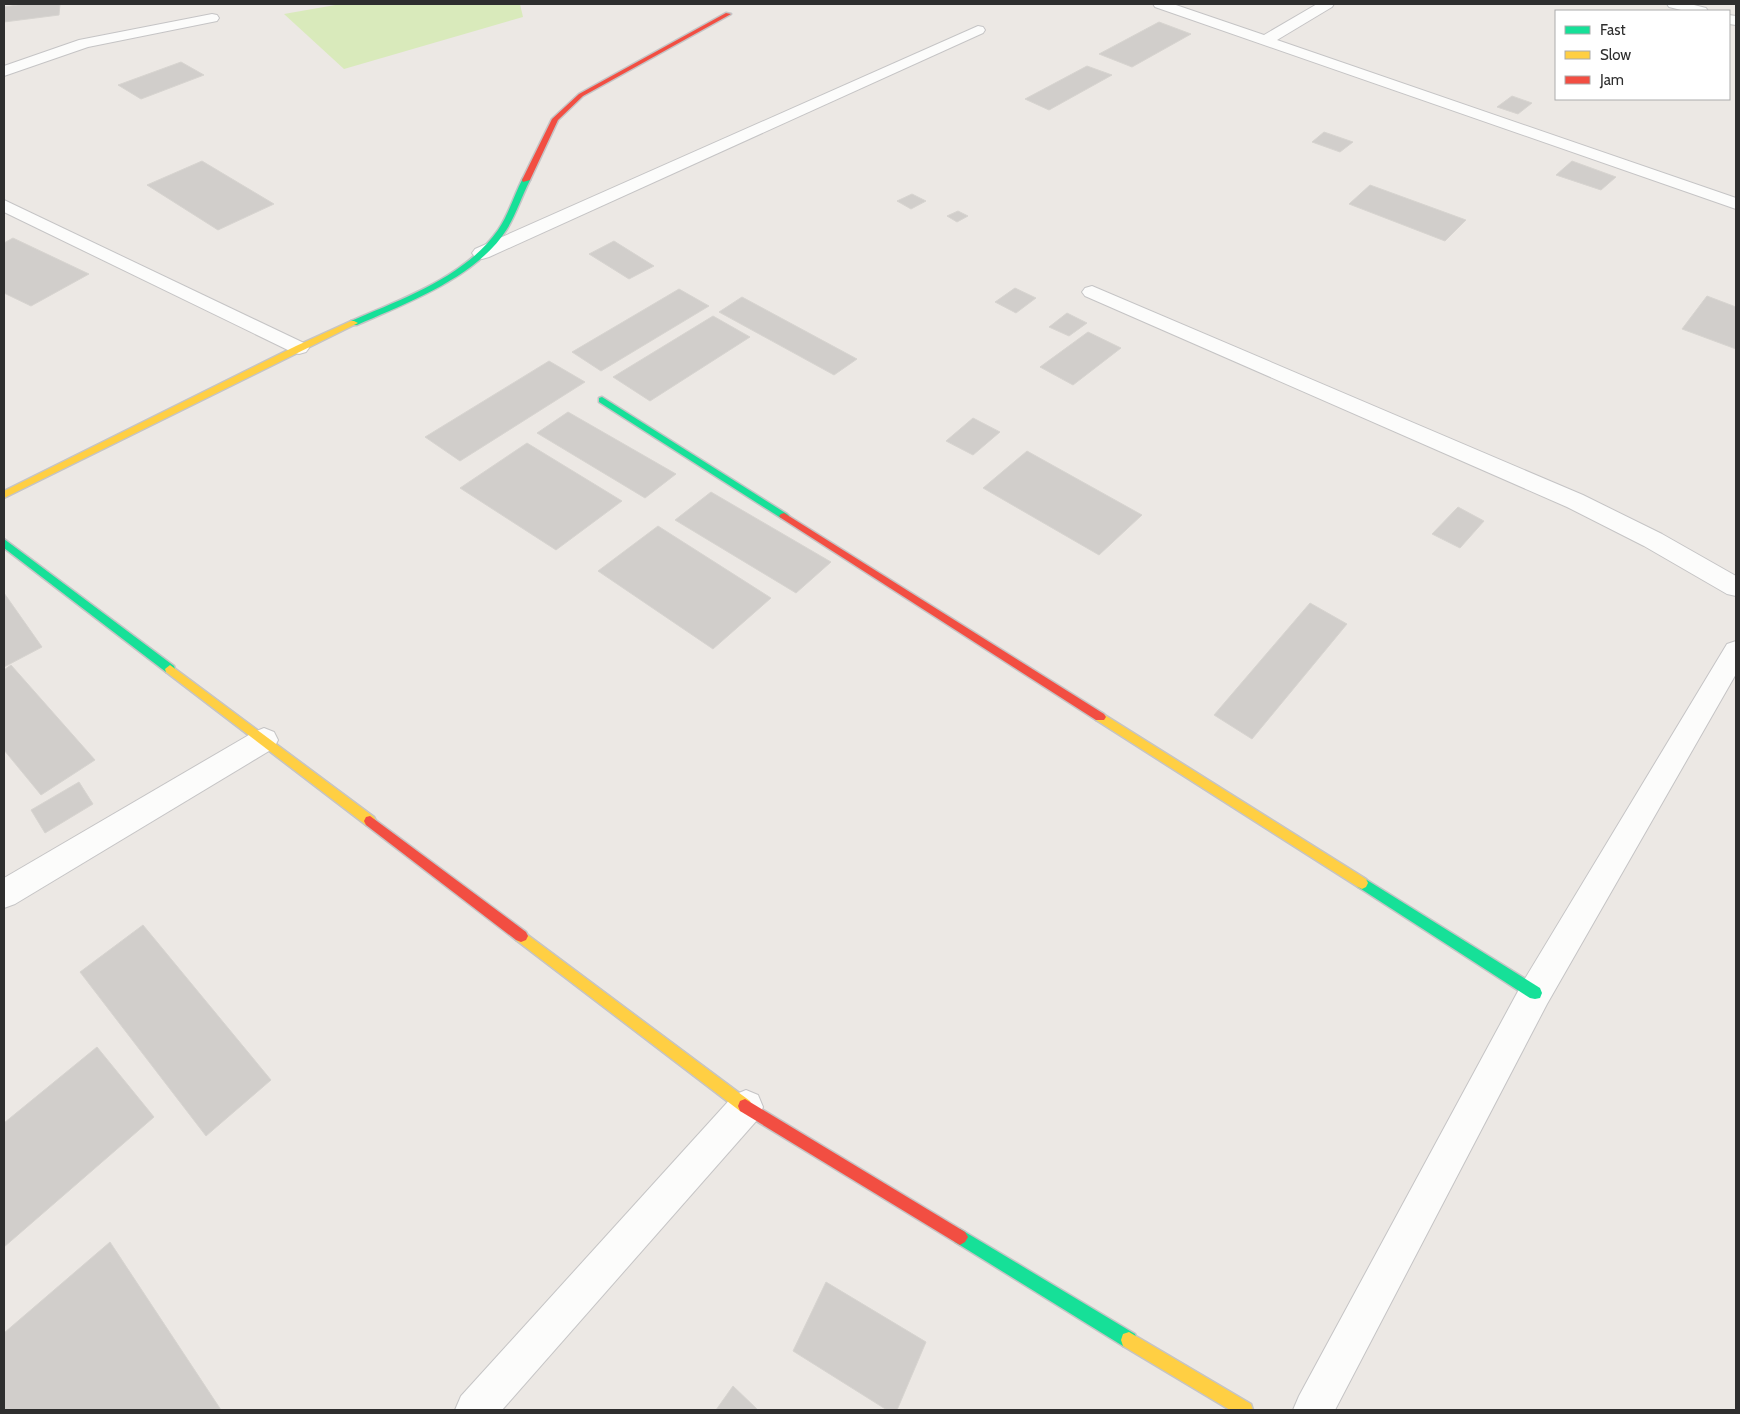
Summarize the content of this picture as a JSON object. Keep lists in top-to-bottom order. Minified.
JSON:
{"legend":["Fast","Slow","Jam"]}
